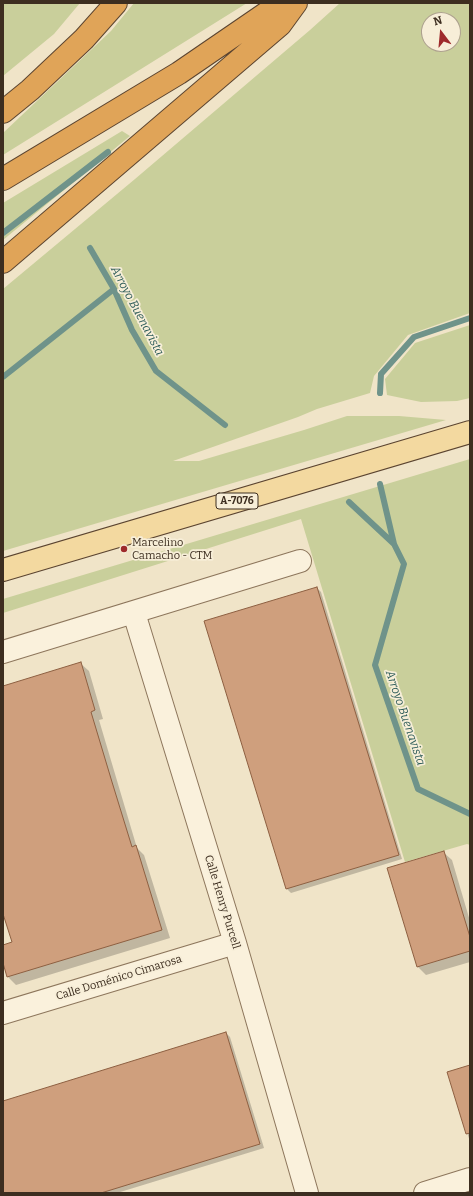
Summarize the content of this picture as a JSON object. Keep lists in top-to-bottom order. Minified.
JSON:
{"streets":{"main road":["A-7076"],"street":["Calle Henry Purcell","Calle Doménico Cimarosa"]},"crossings":[["Calle Henry Purcell","Calle Doménico Cimarosa"]],"water":["Arroyo Buenavista"],"places":["Marcelino Camacho - CTM"],"north":"top"}
